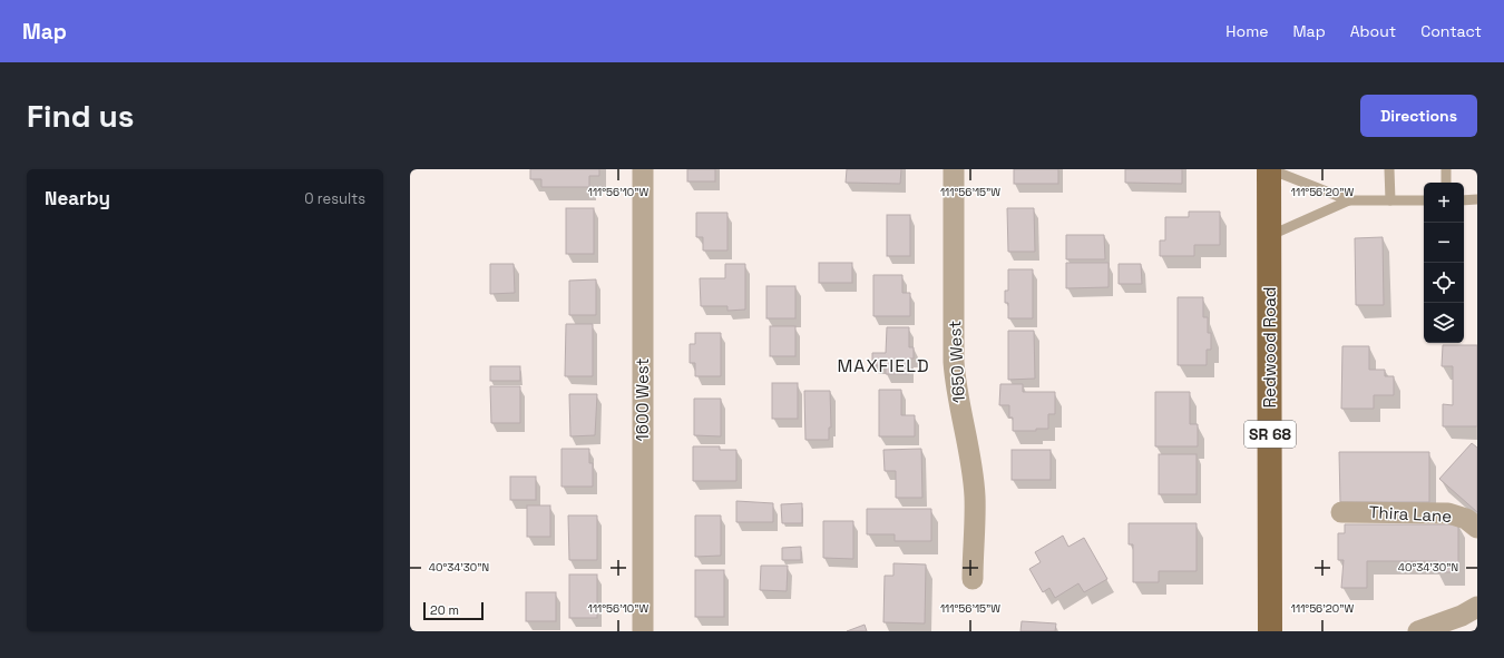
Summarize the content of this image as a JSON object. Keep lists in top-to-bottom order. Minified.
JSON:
{"streets":{"main road":["Redwood Road","SR 68"],"street":["1650 West","1600 West","Thira Lane"]},"districts":["MAXFIELD"],"scale_bar":"20 m","page":{"header":"Map","nav":["Home","Map","About","Contact"],"buttons":"Directions","title":"Find us","heading":["Nearby","0 results"],"map_buttons":["+","−"],"scale":"20 m"},"coordinates":["111°56'10\"W","111°56'15\"W","111°56'20\"W","40°34'30\"N"]}
